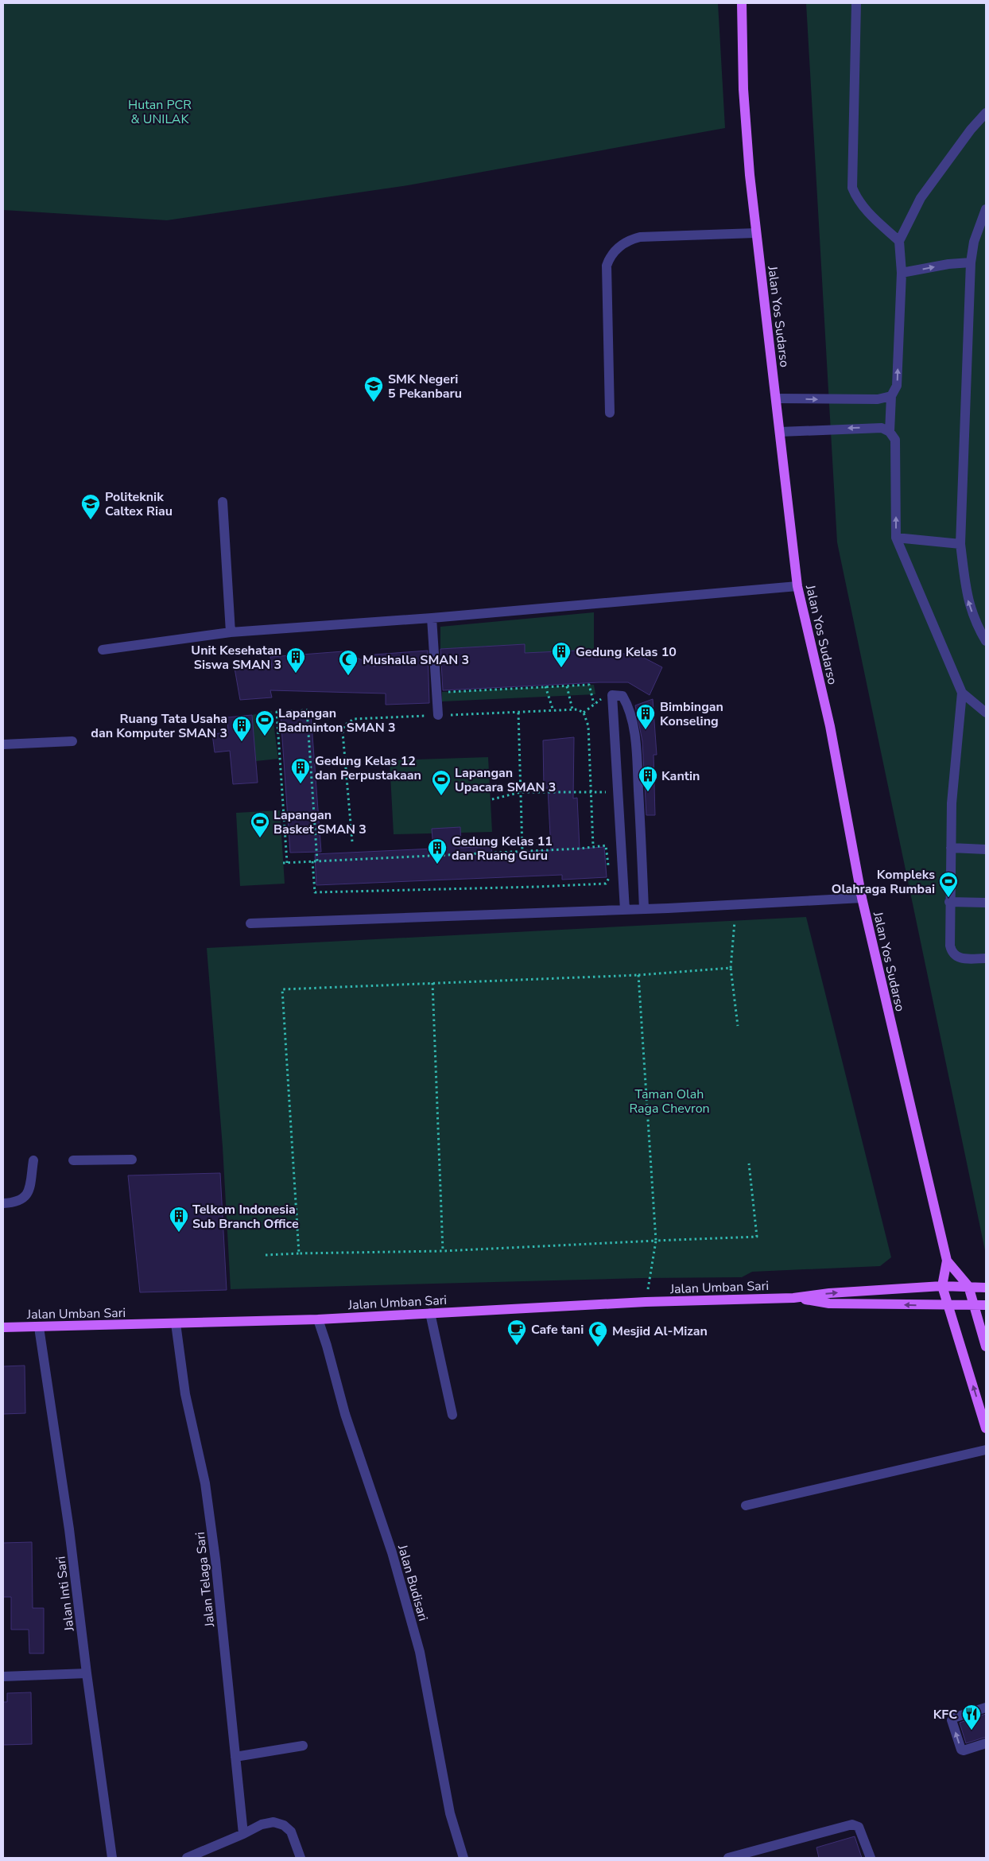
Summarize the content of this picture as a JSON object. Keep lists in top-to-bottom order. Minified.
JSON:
{"streets":{"main road":["Jalan Yos Sudarso","Jalan Umban Sari"],"street":["Jalan Telaga Sari","Jalan Budisari","Jalan Inti Sari"]},"crossings":[["Jalan Yos Sudarso","Jalan Umban Sari"],["Jalan Umban Sari","Jalan Telaga Sari"],["Jalan Umban Sari","Jalan Budisari"],["Jalan Umban Sari","Jalan Inti Sari"]],"parks":["Hutan PCR & UNILAK","Taman Olah Raga Chevron"],"places":{"school or university":["SMK Negeri 5 Pekanbaru","Politeknik Caltex Riau"],"building":["Gedung Kelas 10","Unit Kesehatan Siswa SMAN 3","Bimbingan Konseling","Ruang Tata Usaha dan Komputer SMAN 3","Gedung Kelas 12 dan Perpustakaan","Kantin","Gedung Kelas 11 dan Ruang Guru","Telkom Indonesia Sub Branch Office"],"mosque":["Mushalla SMAN 3","Mesjid Al-Mizan"],"sports":["Lapangan Badminton SMAN 3","Lapangan Upacara SMAN 3","Lapangan Basket SMAN 3","Kompleks Olahraga Rumbai"],"cafe":["Cafe tani"],"restaurant":["KFC"]}}
